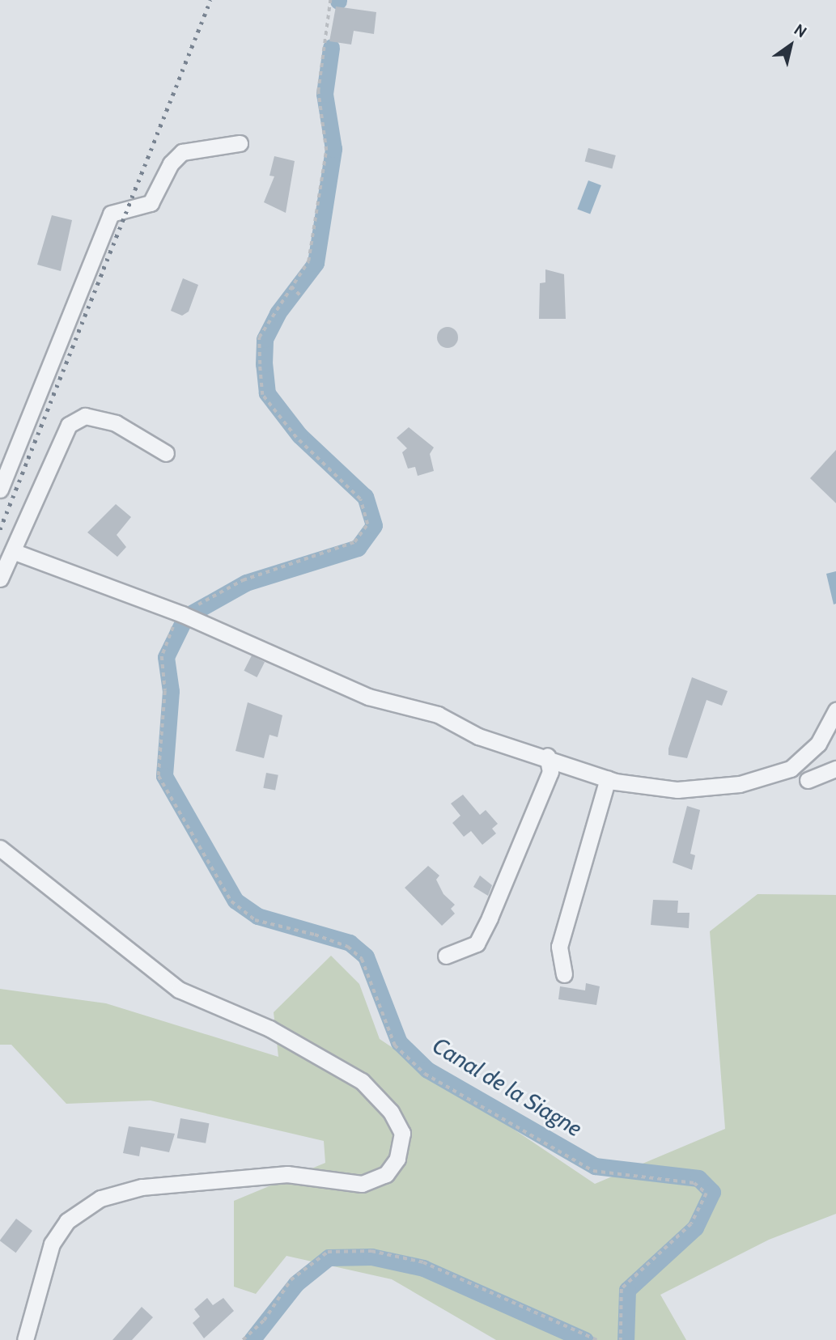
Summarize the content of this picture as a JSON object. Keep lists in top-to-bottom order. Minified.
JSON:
{"water":["Canal de la Siagne"],"north":"top right"}
